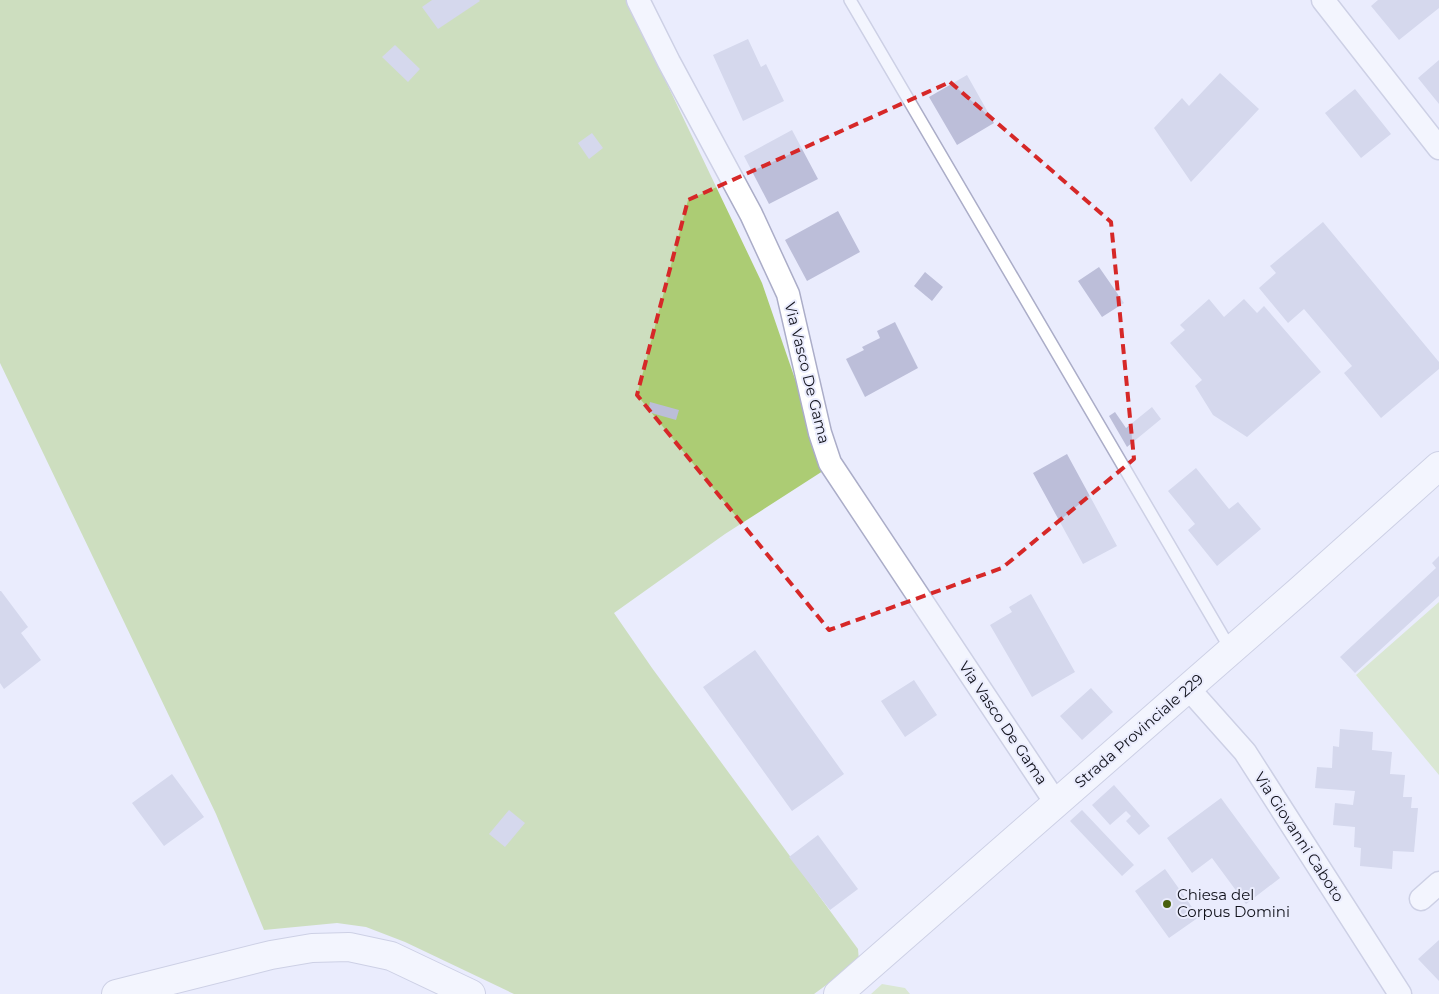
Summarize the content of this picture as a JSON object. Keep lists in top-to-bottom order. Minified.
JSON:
{"streets":{"street":["Via Vasco De Gama","Strada Provinciale 229","Via Giovanni Caboto"]},"crossings":[["Via Vasco De Gama","Strada Provinciale 229"],["Strada Provinciale 229","Via Giovanni Caboto"]],"places":["Chiesa del Corpus Domini"]}
